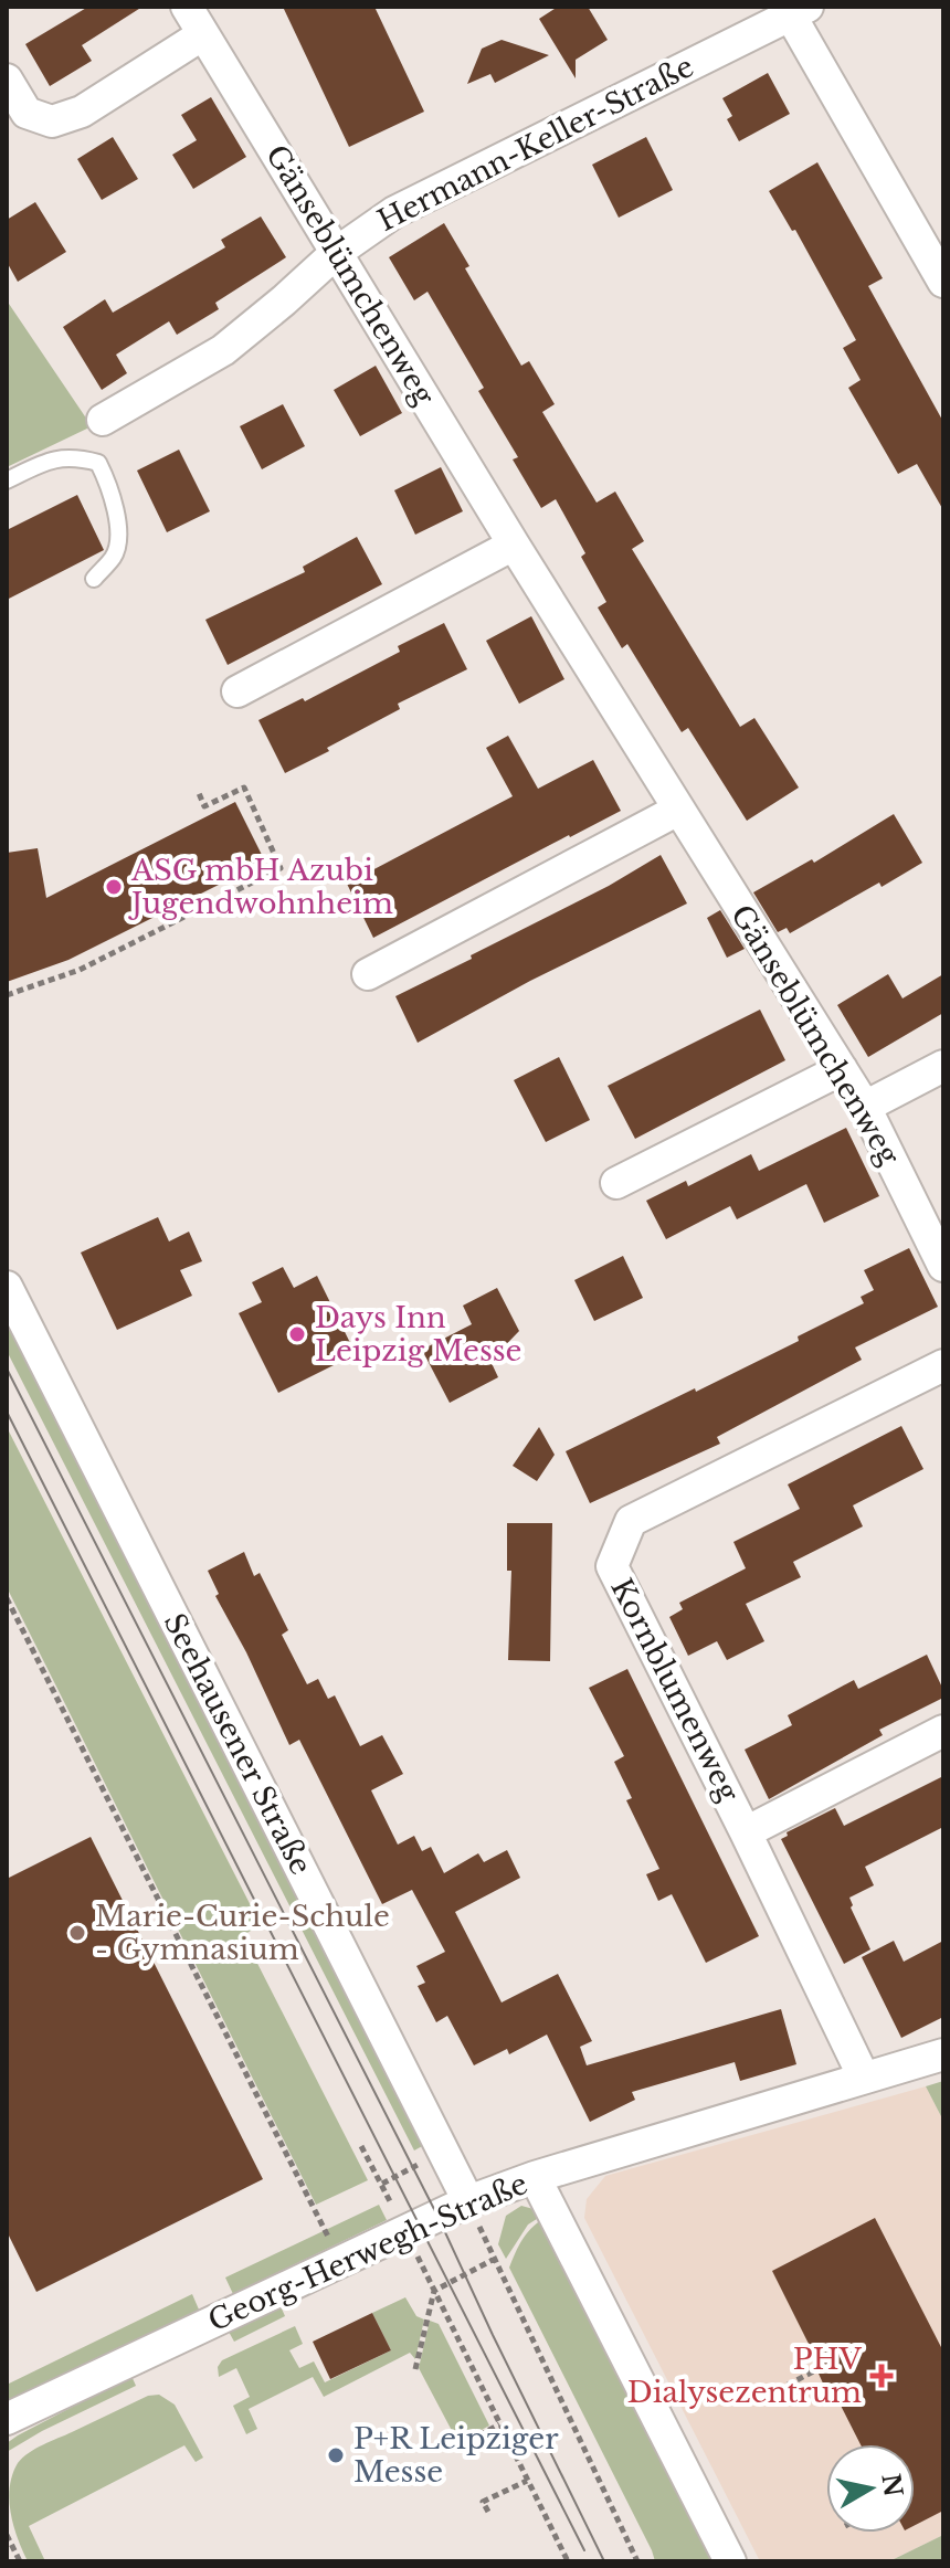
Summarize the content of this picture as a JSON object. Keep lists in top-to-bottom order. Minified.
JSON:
{"streets":{"street":["Hermann-Keller-Straße","Gänseblümchenweg","Kornblumenweg","Seehausener Straße","Georg-Herwegh-Straße"]},"crossings":[["Hermann-Keller-Straße","Gänseblümchenweg"],["Kornblumenweg","Georg-Herwegh-Straße"],["Seehausener Straße","Georg-Herwegh-Straße"]],"places":{"other":["ASG mbH Azubi Jugendwohnheim","Days Inn Leipzig Messe","Marie-Curie-Schule - Gymnasium","P+R Leipziger Messe"],"health":["PHV Dialysezentrum"]},"north":"right"}
